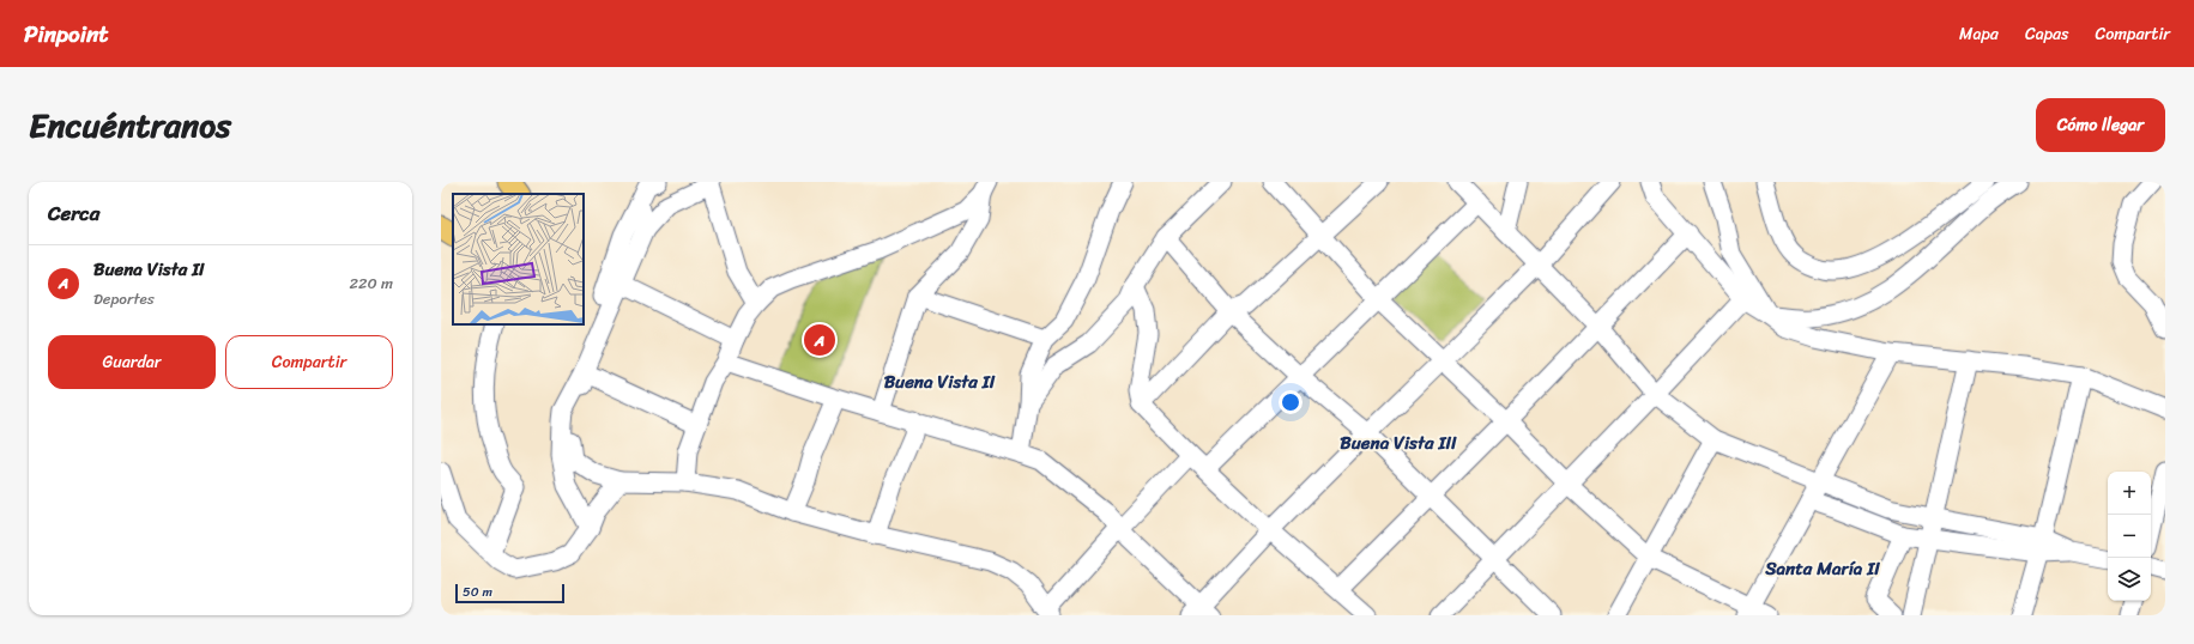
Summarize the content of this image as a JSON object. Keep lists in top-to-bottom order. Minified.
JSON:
{"districts":["Buena Vista II","Buena Vista III","Santa María II"],"scale_bar":"50 m","page":{"header":"Pinpoint","nav":["Mapa","Capas","Compartir"],"title":"Encuéntranos","buttons":["Cómo llegar",["Guardar","Compartir"]],"heading":"Cerca","list":[{"mark":"A","name":"Buena Vista II","note":"Deportes","value":"220 m"}],"pins":"A","map_buttons":["+","−"],"scale":"50 m"}}
